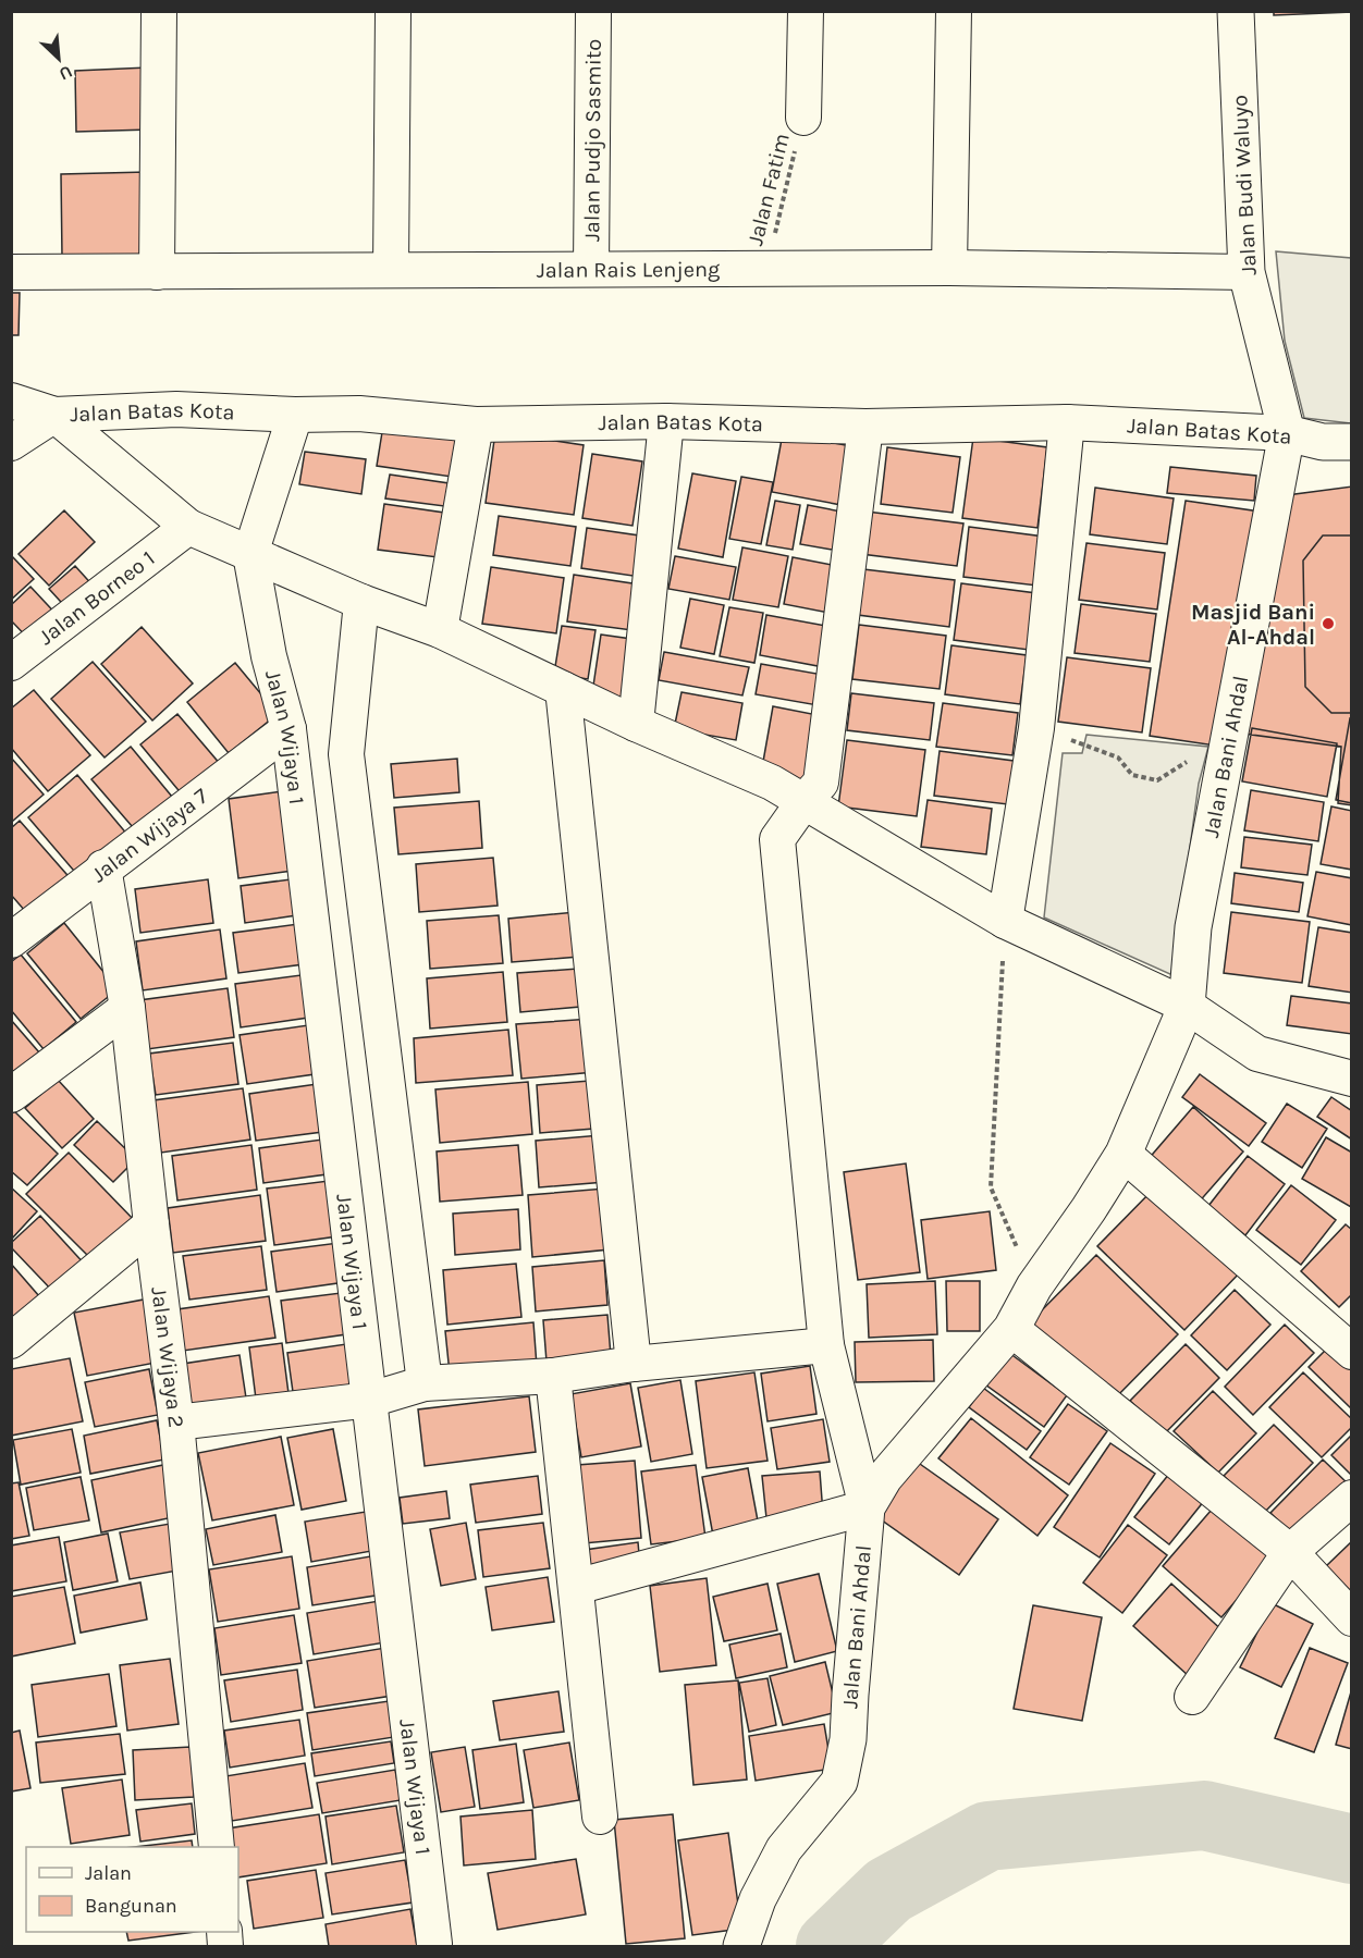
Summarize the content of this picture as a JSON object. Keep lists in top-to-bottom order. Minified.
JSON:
{"streets":{"street":["Jalan Pudjo Sasmito","Jalan Budi Waluyo","Jalan Rais Lenjeng","Jalan Batas Kota","Jalan Borneo 1","Jalan Wijaya 1","Jalan Bani Ahdal","Jalan Wijaya 7","Jalan Wijaya 2"],"path":["Jalan Fatim"]},"crossings":[["Jalan Pudjo Sasmito","Jalan Rais Lenjeng"],["Jalan Budi Waluyo","Jalan Rais Lenjeng"],["Jalan Budi Waluyo","Jalan Batas Kota"],["Jalan Budi Waluyo","Jalan Bani Ahdal"],["Jalan Fatim","Jalan Rais Lenjeng"],["Jalan Batas Kota","Jalan Bani Ahdal"],["Jalan Wijaya 1","Jalan Wijaya 7"],["Jalan Wijaya 7","Jalan Wijaya 2"]],"places":["Masjid Bani Al-Ahdal"],"legend":["Jalan","Bangunan"],"north":"bottom right"}
